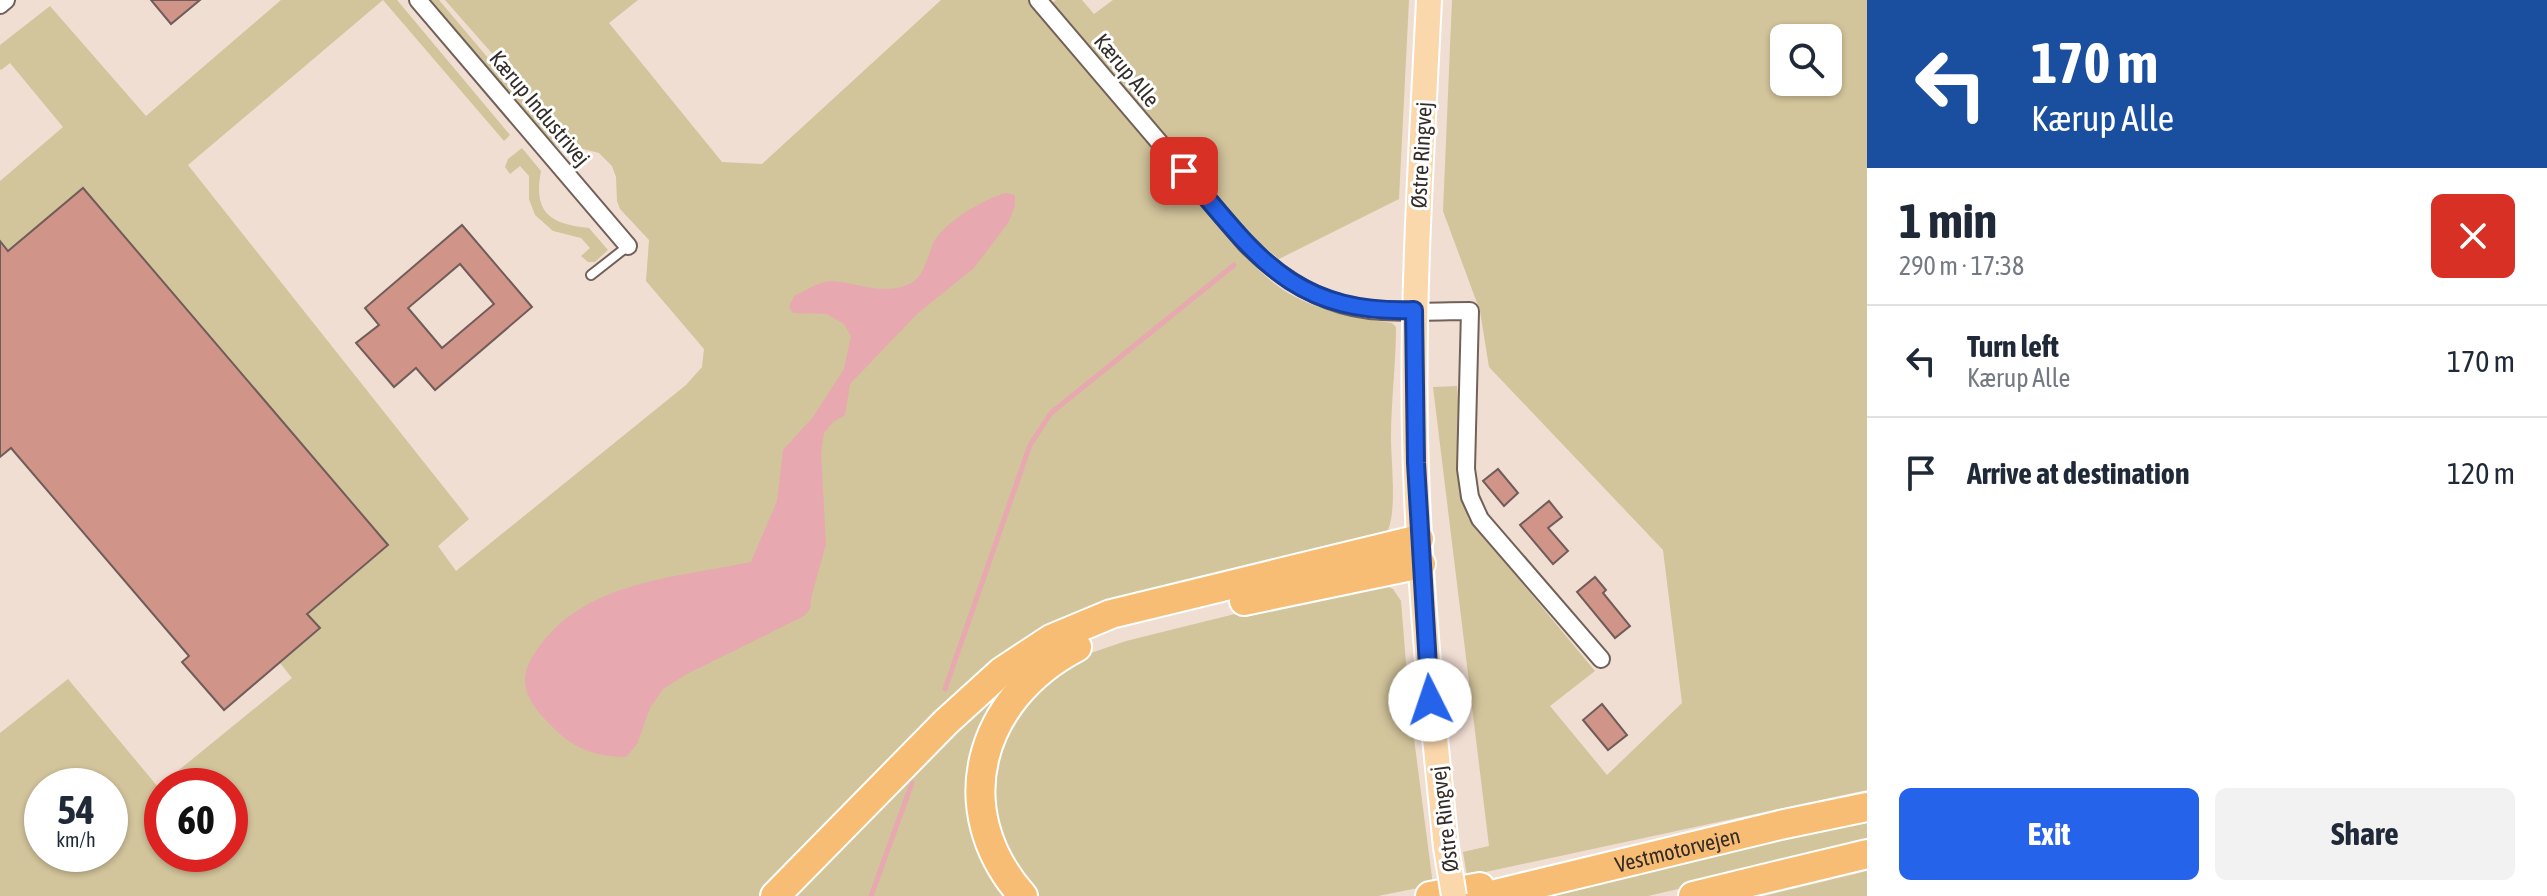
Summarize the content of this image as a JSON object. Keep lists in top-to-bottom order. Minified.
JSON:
{"streets":{"highway":["Vestmotorvejen"],"main road":["Østre Ringvej"],"street":["Kærup Alle","Kærup Industrivej"]},"crossings":[["Kærup Alle","Østre Ringvej"]],"page":{"turn":["170 m","Kærup Alle"],"heading":["1 min","290 m · 17:38"],"list":[{"name":"Turn left","note":"Kærup Alle","value":"170 m"},{"name":"Arrive at destination","value":"120 m"}],"speed":"54 km/h","limit":"60","buttons":["Exit","Share"]}}
